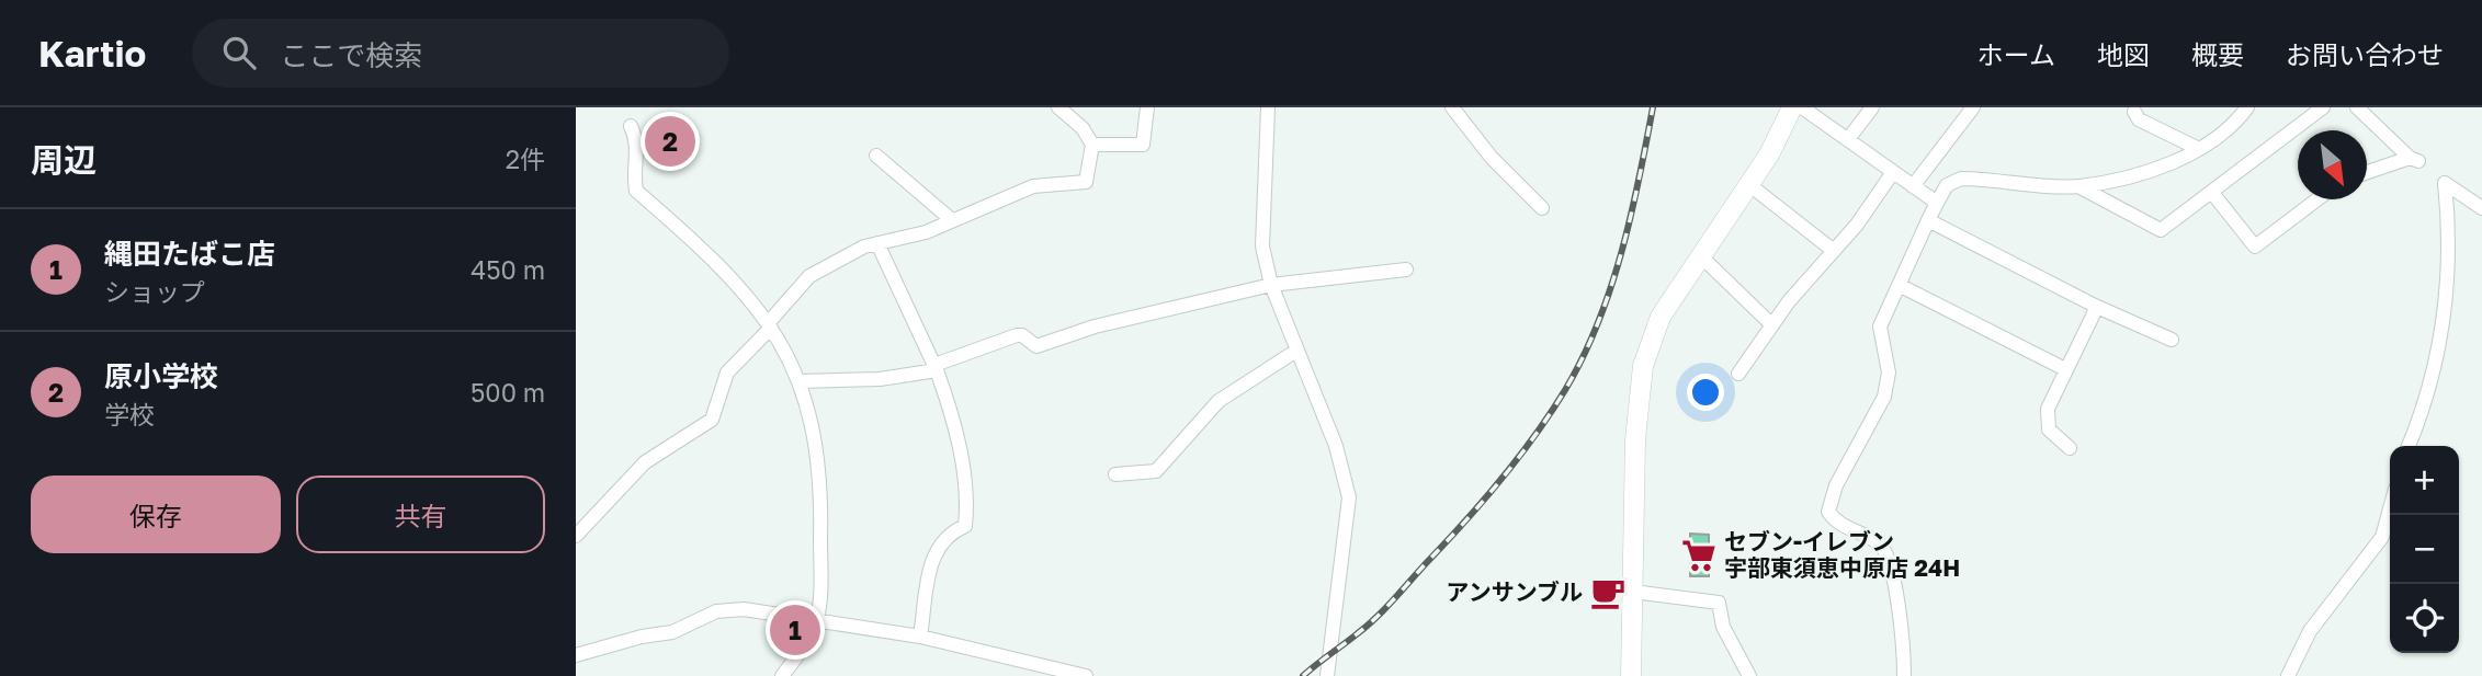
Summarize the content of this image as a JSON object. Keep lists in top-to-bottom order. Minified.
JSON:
{"places":{"supermarket":["セブン-イレブン 宇部東須恵中原店 24H"],"cafe":["アンサンブル"]},"north":"bottom right","page":{"header":"Kartio","search":"ここで検索","nav":["ホーム","地図","概要","お問い合わせ"],"heading":["周辺","2件"],"pins":["2","1"],"list":[{"mark":"1","name":"縄田たばこ店","note":"ショップ","value":"450 m"},{"mark":"2","name":"原小学校","note":"学校","value":"500 m"}],"map_buttons":["+","−"],"buttons":["保存","共有"]}}
